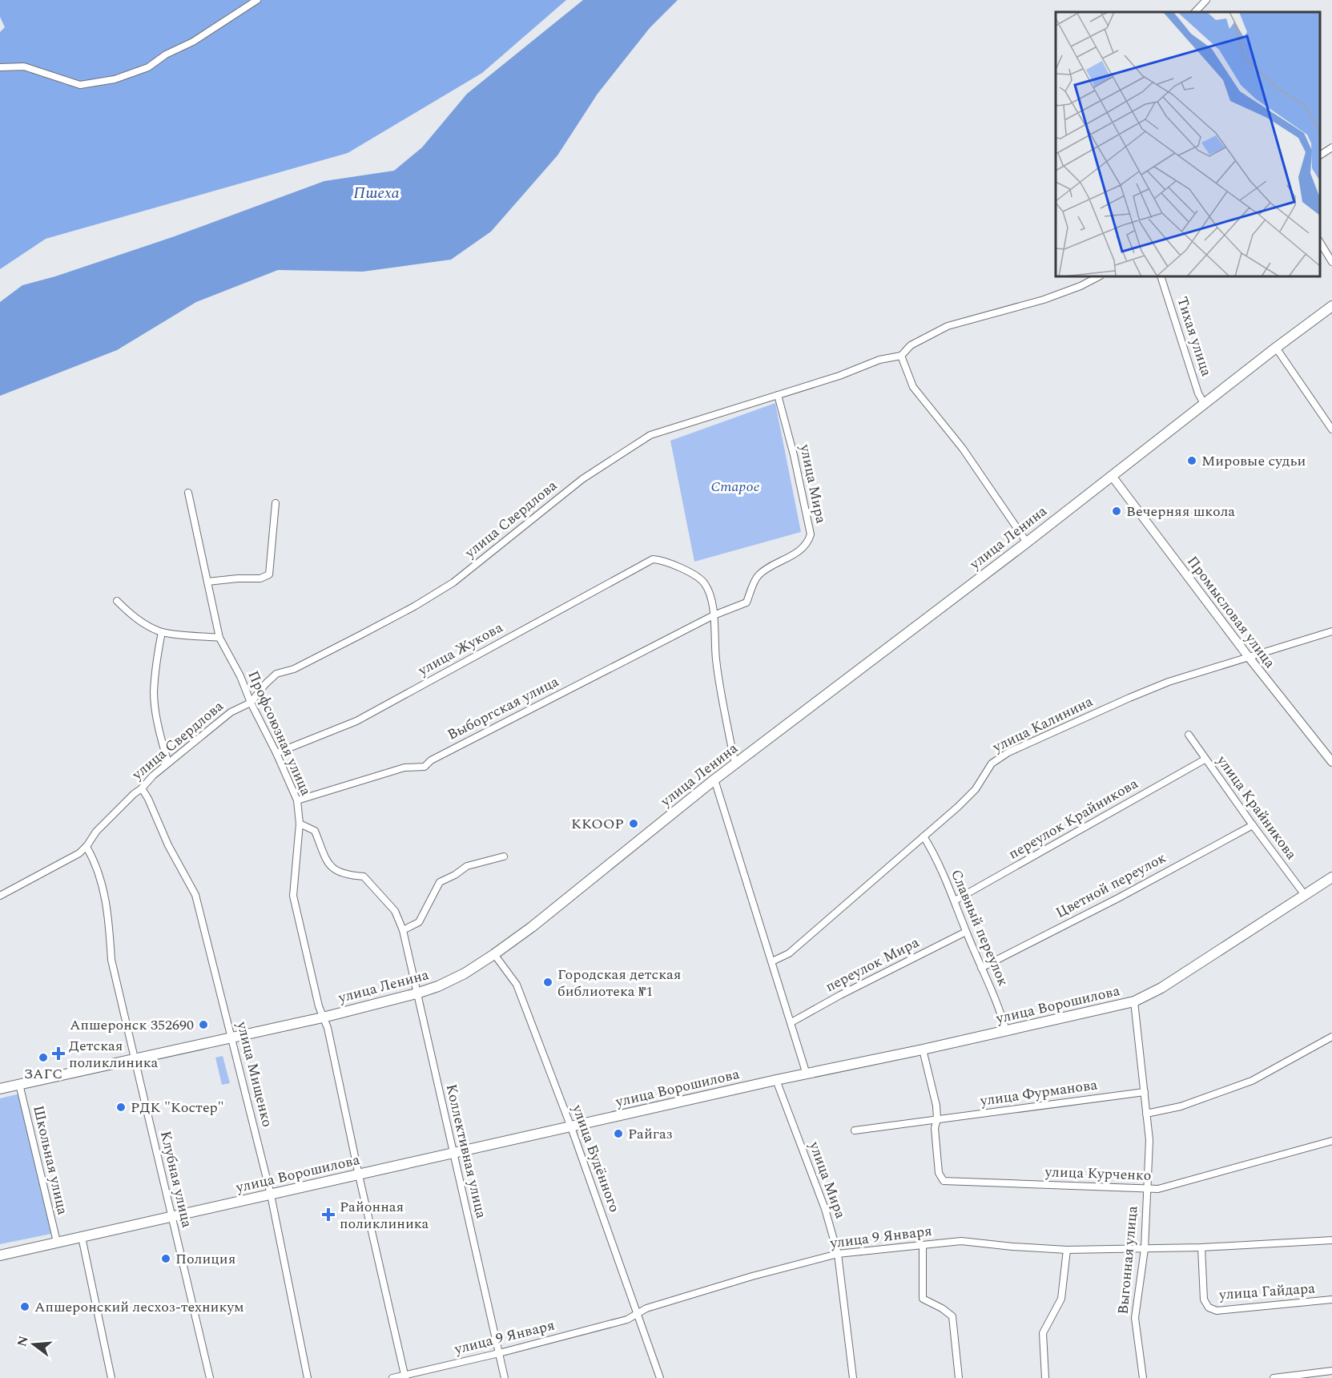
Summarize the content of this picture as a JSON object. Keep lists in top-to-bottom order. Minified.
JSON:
{"streets":{"main road":["улица Ленина","улица Ворошилова"],"street":["Тихая улица","улица Мира","улица Свердлова","Промысловая улица","улица Жукова","Выборгская улица","улица Калинина","Профсоюзная улица","улица Крайникова","переулок Крайникова","Цветной переулок","Славный переулок","переулок Мира","улица Мищенко","улица Фурманова","Коллективная улица","улица Будённого","Школьная улица","улица Курченко","Клубная улица","улица 9 Января","Выгонная улица","улица Гайдара"]},"crossings":[["Тихая улица","улица Ленина"],["улица Мира","улица Свердлова"],["улица Мира","улица Жукова"],["улица Мира","Выборгская улица"],["улица Мира","улица Ворошилова"],["улица Мира","улица 9 Января"],["улица Свердлова","Профсоюзная улица"],["улица Свердлова","улица Мищенко"],["улица Свердлова","Клубная улица"],["улица Ленина","Промысловая улица"],["улица Ленина","Профсоюзная улица"],["улица Ленина","улица Мищенко"],["улица Ленина","Коллективная улица"],["улица Ленина","улица Будённого"],["улица Ленина","Школьная улица"],["улица Ленина","Клубная улица"],["Промысловая улица","улица Калинина"],["улица Жукова","Выборгская улица"],["улица Жукова","Профсоюзная улица"],["Выборгская улица","Профсоюзная улица"],["улица Калинина","Славный переулок"],["Профсоюзная улица","улица Ворошилова"],["Профсоюзная улица","Коллективная улица"],["Профсоюзная улица","улица 9 Января"],["улица Крайникова","переулок Крайникова"],["улица Крайникова","Цветной переулок"],["улица Крайникова","улица Ворошилова"],["переулок Крайникова","Славный переулок"],["Цветной переулок","Славный переулок"],["Славный переулок","переулок Мира"],["Славный переулок","улица Ворошилова"],["улица Ворошилова","улица Мищенко"],["улица Ворошилова","Коллективная улица"],["улица Ворошилова","улица Будённого"],["улица Ворошилова","Школьная улица"],["улица Ворошилова","Клубная улица"],["улица Ворошилова","Выгонная улица"],["улица Фурманова","улица Курченко"],["улица Фурманова","Выгонная улица"],["Коллективная улица","улица 9 Января"],["улица Будённого","улица 9 Января"],["улица Курченко","Выгонная улица"],["улица 9 Января","Выгонная улица"],["улица 9 Января","улица Гайдара"]],"water":["Пшеха"],"parks":["Старое"],"places":{"other":["Мировые судьи","Вечерняя школа","ККООР","Городская детская библиотека №1","Апшеронск 352690","ЗАГС","РДК \"Костер\"","Райгаз","Полиция","Апшеронский лесхоз-техникум"],"health":["Детская поликлиника","Районная поликлиника"]},"north":"left"}
